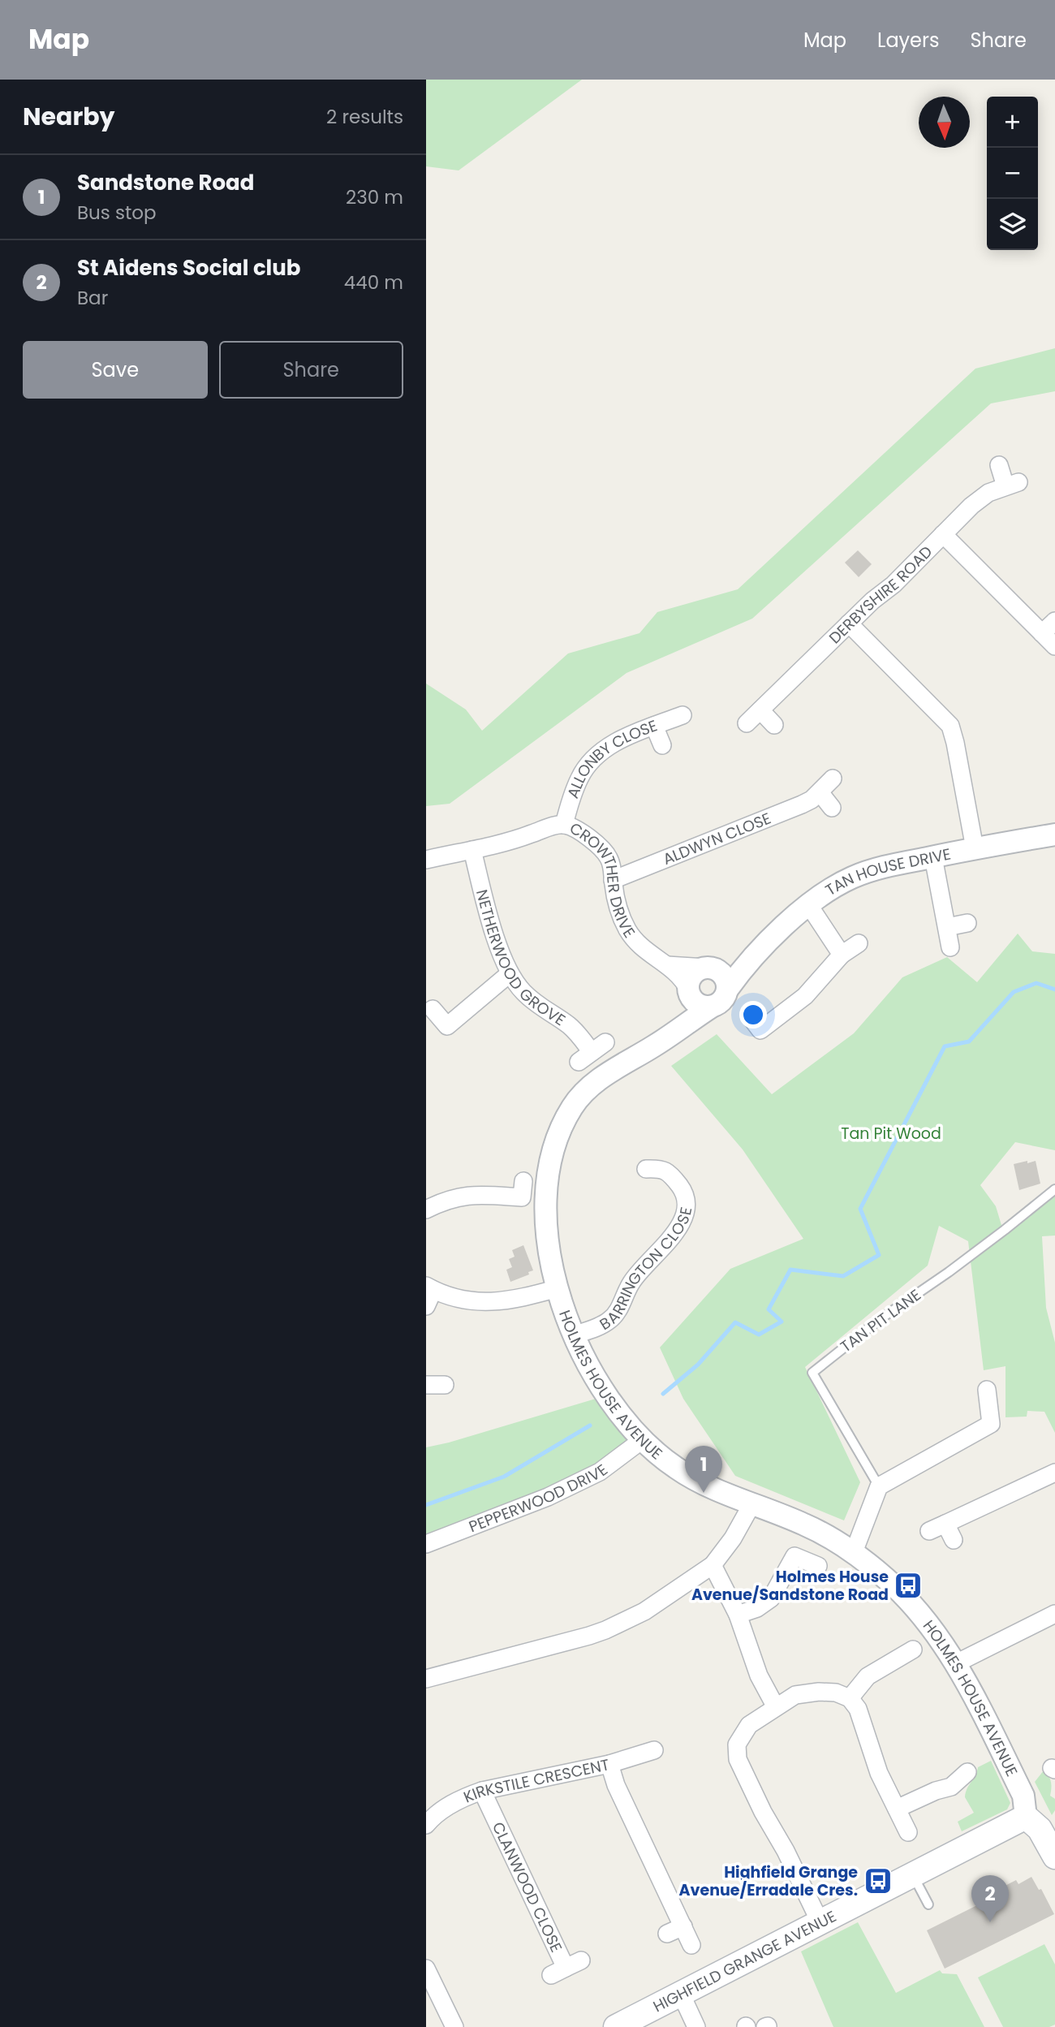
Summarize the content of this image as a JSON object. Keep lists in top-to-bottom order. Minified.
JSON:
{"streets":{"main road":["HIGHFIELD GRANGE AVENUE"],"street":["DERBYSHIRE ROAD","ALLONBY CLOSE","ALDWYN CLOSE","TAN HOUSE DRIVE","CROWTHER DRIVE","NETHERWOOD GROVE","BARRINGTON CLOSE","HOLMES HOUSE AVENUE","PEPPERWOOD DRIVE","KIRKSTILE CRESCENT","CLANWOOD CLOSE"],"lane":["TAN PIT LANE"]},"crossings":[["ALLONBY CLOSE","CROWTHER DRIVE"],["ALDWYN CLOSE","CROWTHER DRIVE"],["TAN HOUSE DRIVE","CROWTHER DRIVE"],["TAN HOUSE DRIVE","HOLMES HOUSE AVENUE"],["CROWTHER DRIVE","NETHERWOOD GROVE"],["CROWTHER DRIVE","HOLMES HOUSE AVENUE"],["BARRINGTON CLOSE","HOLMES HOUSE AVENUE"],["HOLMES HOUSE AVENUE","PEPPERWOOD DRIVE"],["HOLMES HOUSE AVENUE","HIGHFIELD GRANGE AVENUE"],["KIRKSTILE CRESCENT","CLANWOOD CLOSE"]],"parks":["Tan Pit Wood"],"places":{"bus stop":["Holmes House Avenue/Sandstone Road","Highfield Grange Avenue/Erradale Cres."]},"north":"bottom","page":{"header":"Map","nav":["Map","Layers","Share"],"heading":["Nearby","2 results"],"map_buttons":["+","−"],"list":[{"mark":"1","name":"Sandstone Road","note":"Bus stop","value":"230 m"},{"mark":"2","name":"St Aidens Social club","note":"Bar","value":"440 m"}],"buttons":["Save","Share"],"pins":["1","2"]}}
